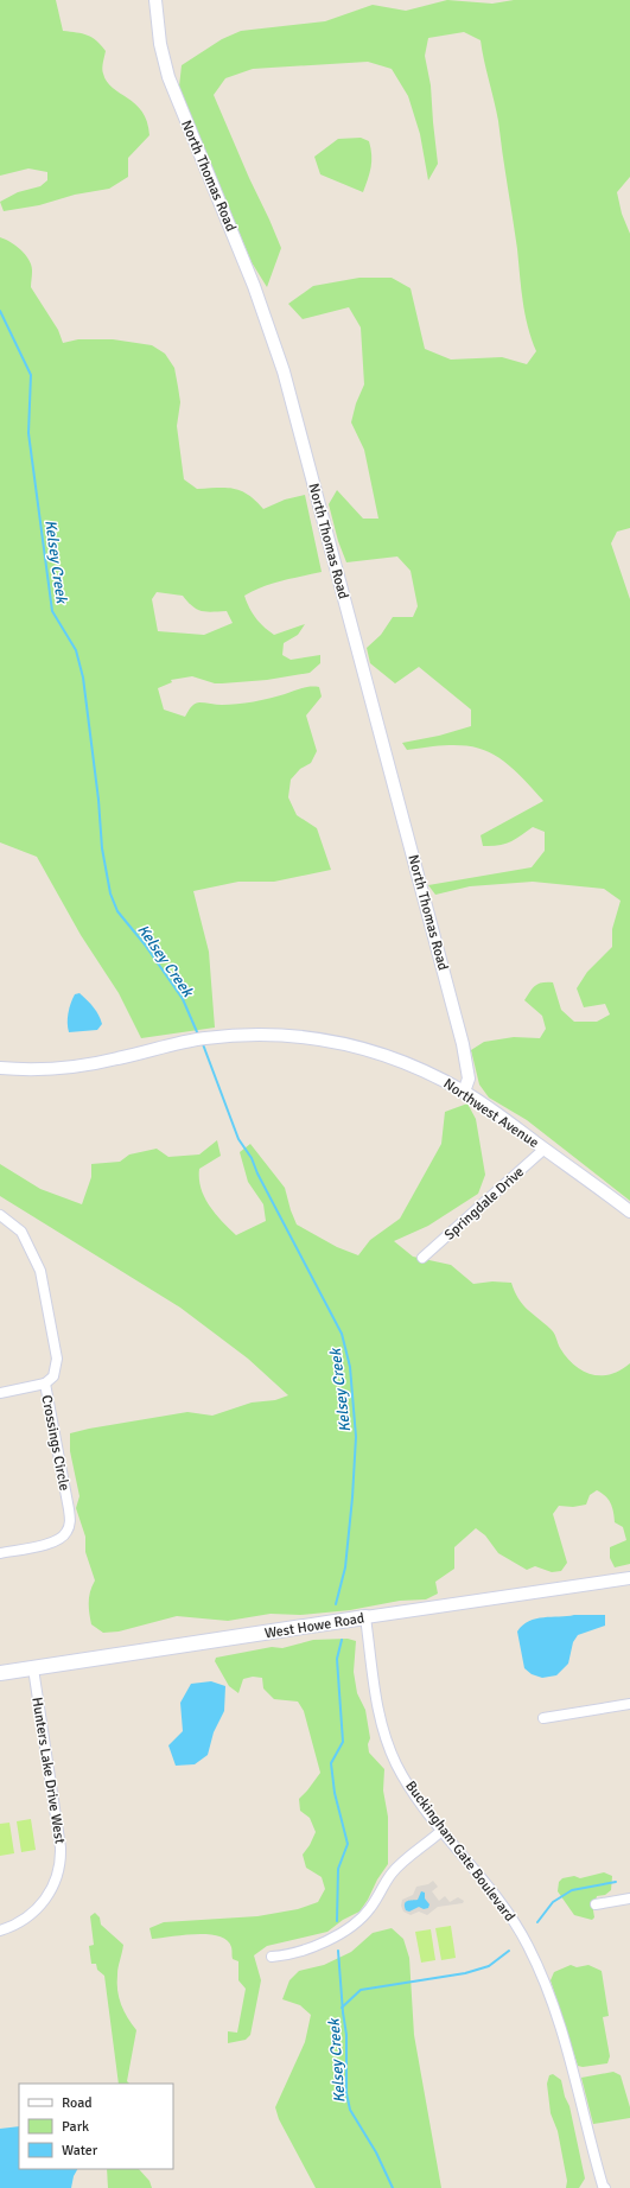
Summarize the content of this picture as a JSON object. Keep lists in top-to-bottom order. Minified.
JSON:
{"streets":{"main road":["West Howe Road"],"street":["North Thomas Road","Northwest Avenue","Springdale Drive","Crossings Circle","Hunters Lake Drive West","Buckingham Gate Boulevard"]},"crossings":[["North Thomas Road","Northwest Avenue"],["Northwest Avenue","Springdale Drive"],["West Howe Road","Hunters Lake Drive West"],["West Howe Road","Buckingham Gate Boulevard"]],"water":["Kelsey Creek"],"legend":["Road","Park","Water"]}
